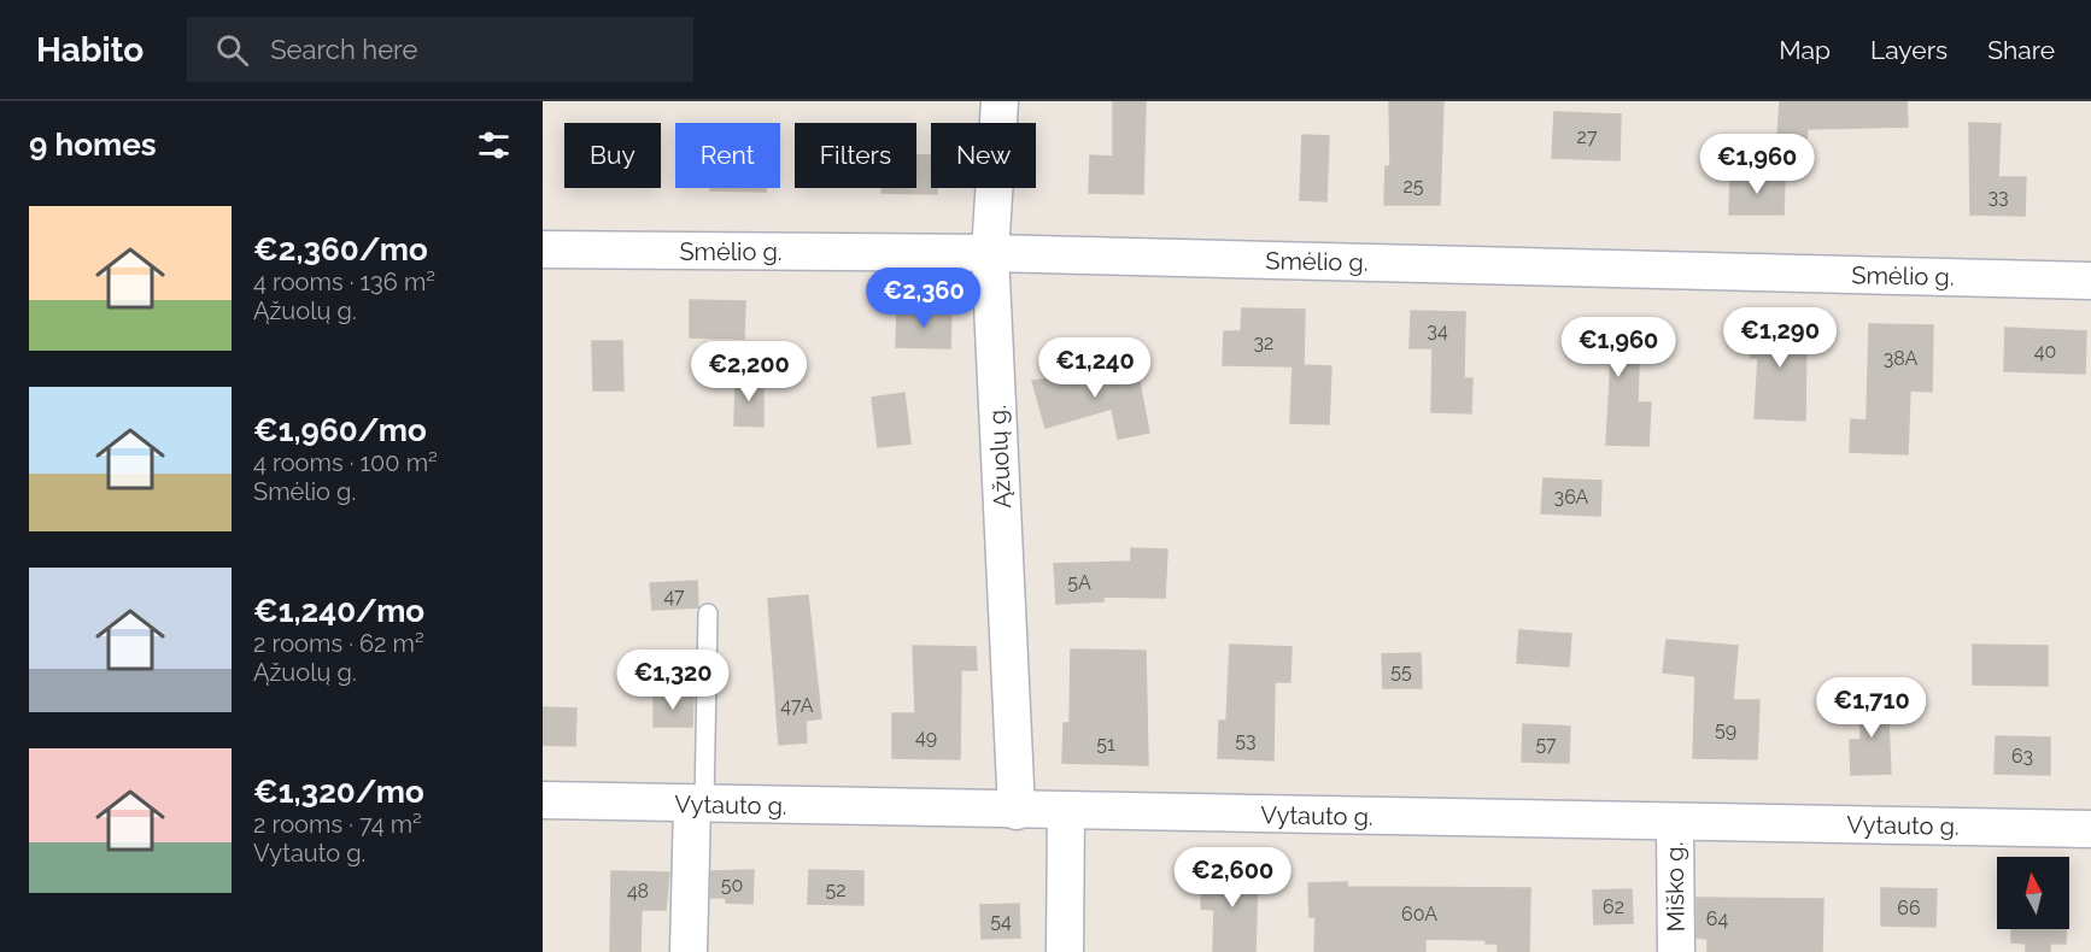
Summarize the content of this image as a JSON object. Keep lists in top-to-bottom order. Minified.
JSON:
{"streets":{"street":["Smėlio g.","Ąžuolų g.","Vytauto g.","Miško g."]},"crossings":[["Smėlio g.","Ąžuolų g."],["Ąžuolų g.","Vytauto g."],["Vytauto g.","Miško g."]],"house_numbers":["27","25","33","34","32","40","38A","36A","5A","47","55","47A","59","49","53","51","57","63","50","52","48","62","66","60A","64","54"],"north":"top","page":{"header":"Habito","search":"Search here","nav":["Map","Layers","Share"],"heading":"9 homes","chip":["Buy","Rent","Filters","New"],"price":["€1,960","€2,360","€1,290","€1,960","€1,240","€2,200","€1,320","€1,710","€2,600"],"list":[{"name":"€2,360/mo","note":"4 rooms · 136 m² · Ąžuolų g."},{"name":"€1,960/mo","note":"4 rooms · 100 m² · Smėlio g."},{"name":"€1,240/mo","note":"2 rooms · 62 m² · Ąžuolų g."},{"name":"€1,320/mo","note":"2 rooms · 74 m² · Vytauto g."}]}}
